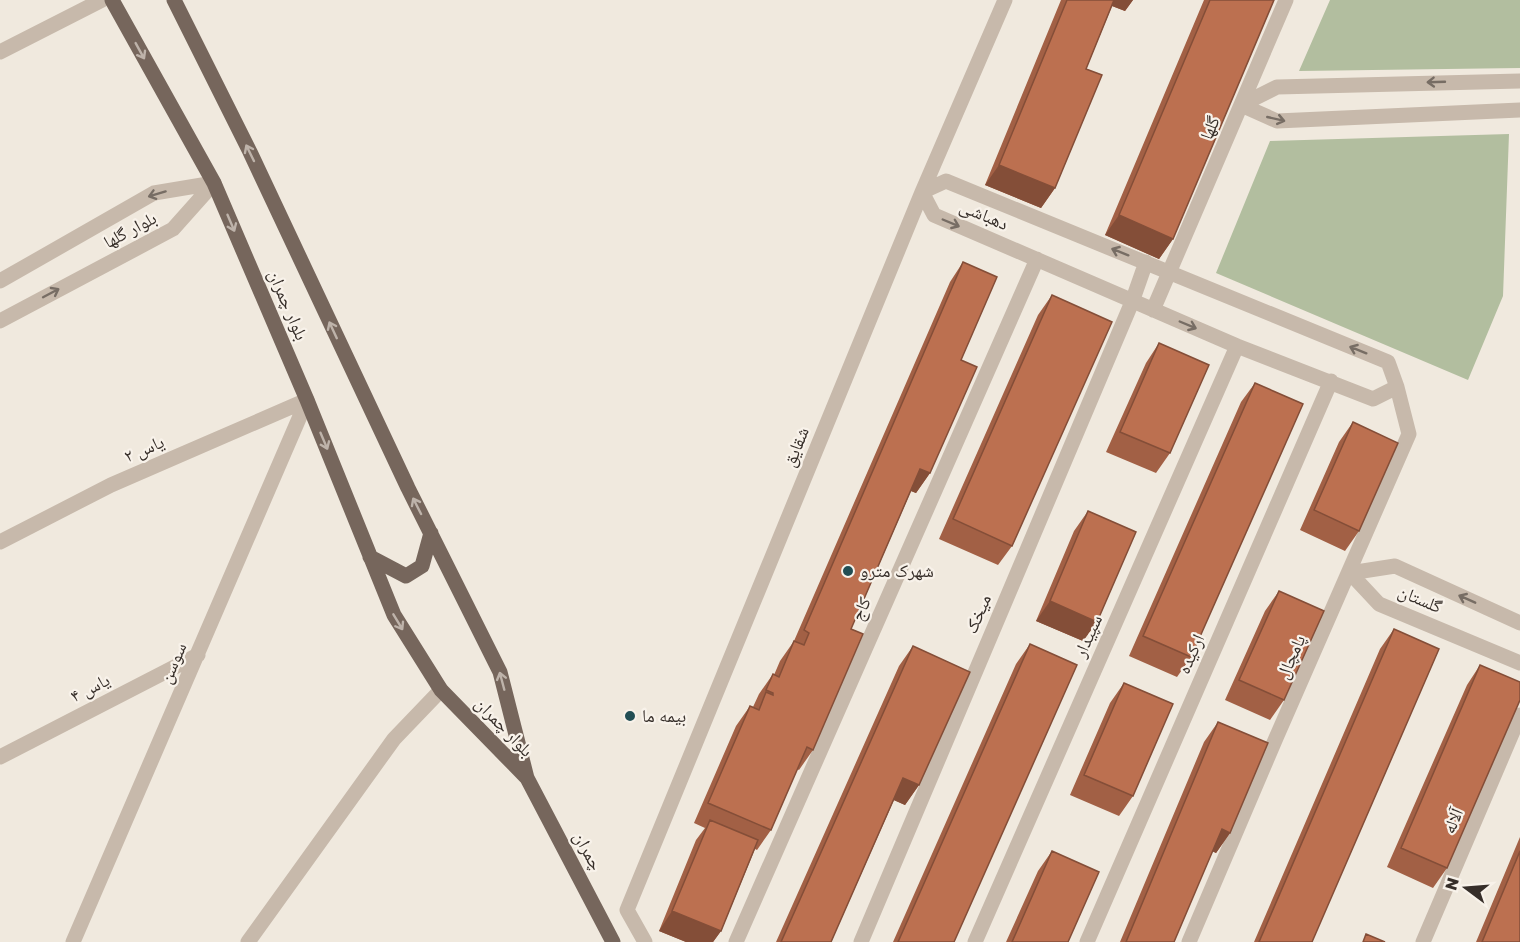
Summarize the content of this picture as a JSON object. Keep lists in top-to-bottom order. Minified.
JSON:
{"streets":{"main road":["بلوار چمران","چمران"],"street":["گلها","دهباشی","بلوار گلها","شقایق","یاس ۲","گلستان","کاج","میخک","سپیدار","ارکیده","پامچال","سوسن","یاس ۴","آلاله"]},"crossings":[["گلها","دهباشی"],["دهباشی","شقایق"],["دهباشی","کاج"],["دهباشی","میخک"],["دهباشی","سپیدار"],["دهباشی","ارکیده"],["دهباشی","پامچال"],["بلوار گلها","بلوار چمران"],["بلوار چمران","یاس ۲"],["بلوار چمران","سوسن"],["بلوار چمران","چمران"],["یاس ۲","سوسن"],["گلستان","پامچال"],["سوسن","یاس ۴"]],"places":["شهرک مترو","بیمه ما"],"north":"left"}
